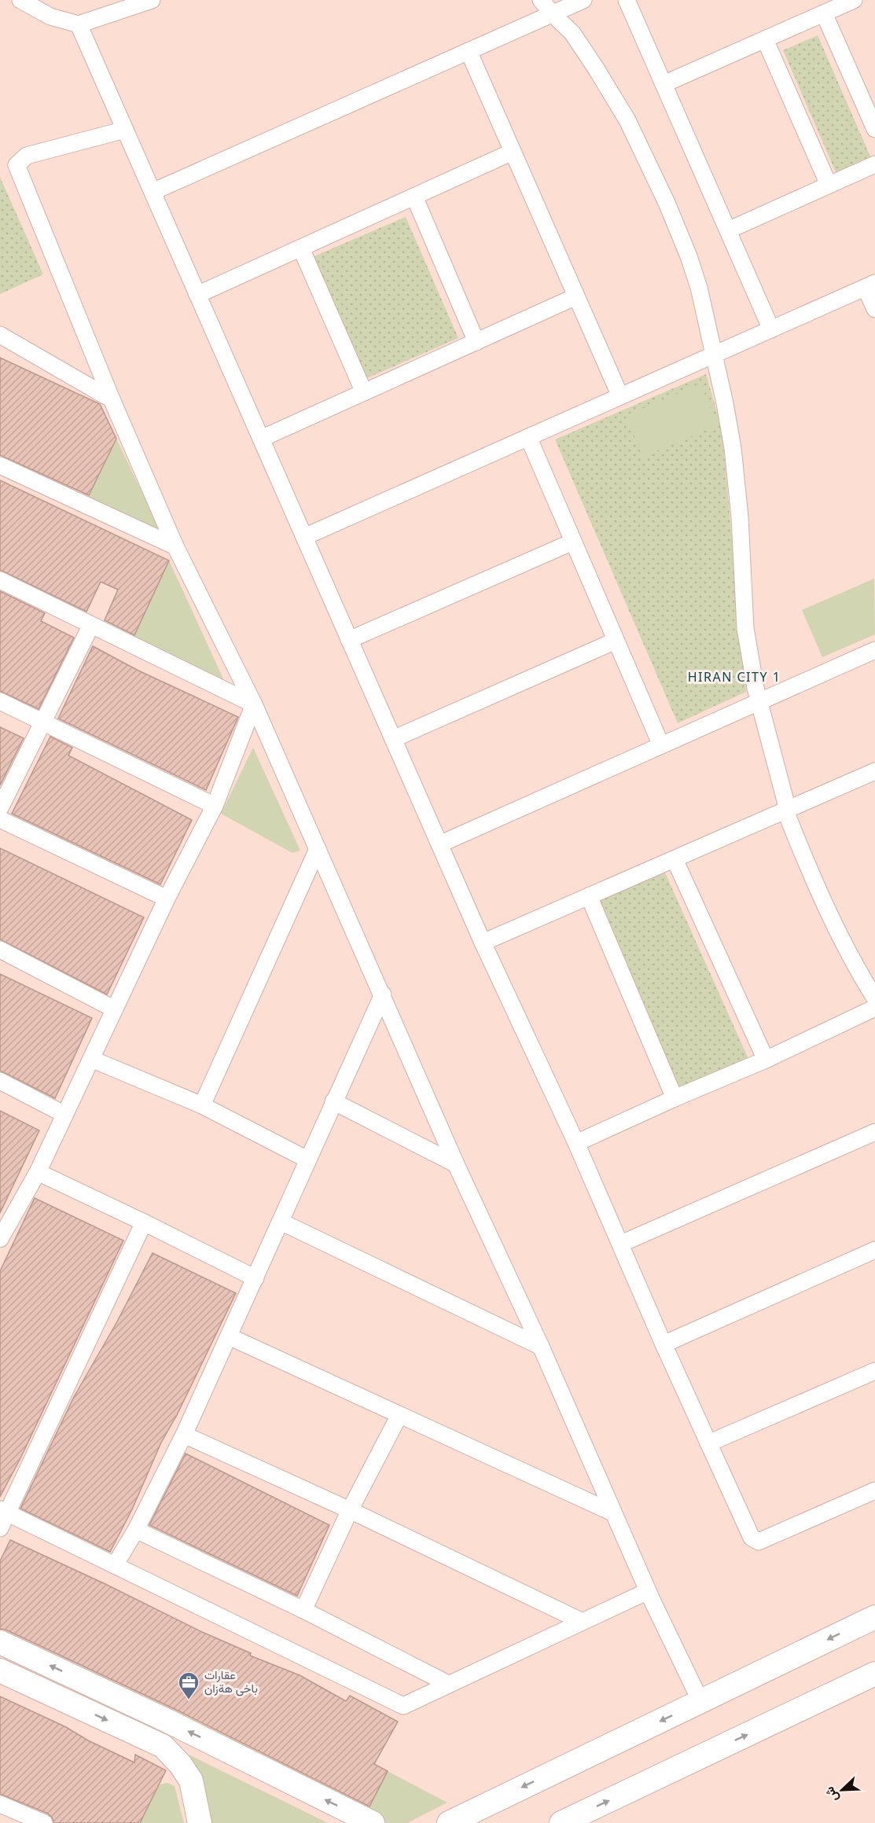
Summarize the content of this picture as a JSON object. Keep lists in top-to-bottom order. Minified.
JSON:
{"districts":["HIRAN CITY 1"],"places":{"office":["عقارات باخی هةزان"]},"north":"bottom left"}
